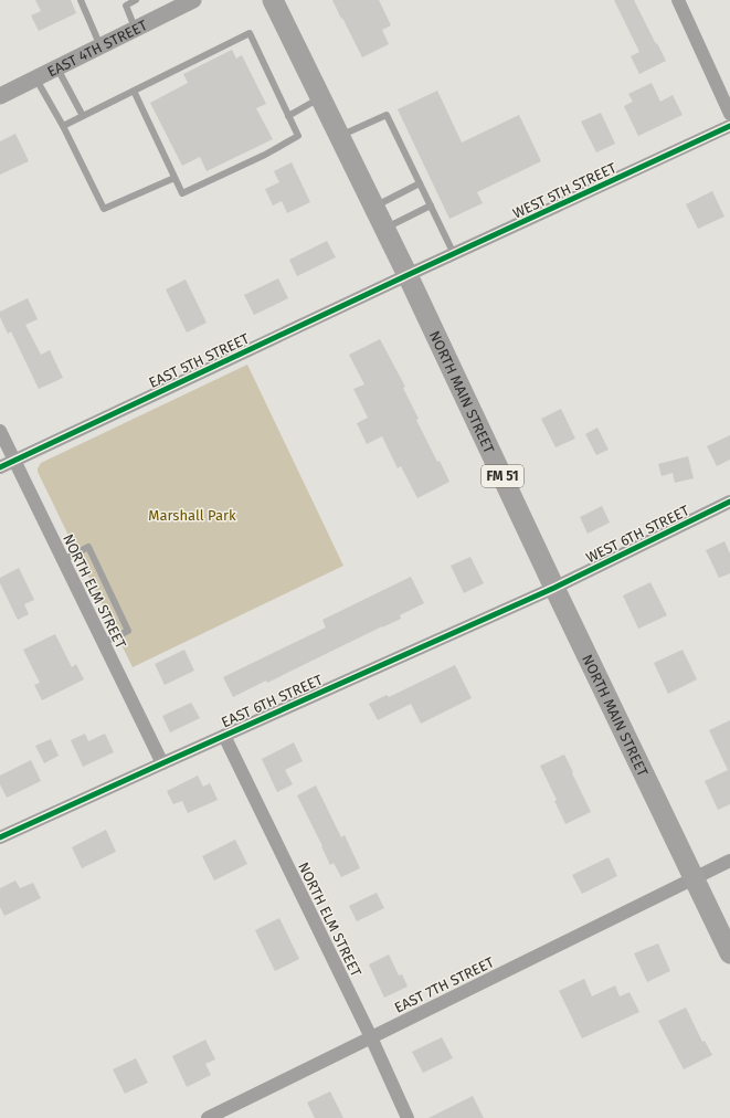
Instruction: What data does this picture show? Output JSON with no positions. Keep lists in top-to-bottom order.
{
  "streets": {
    "main road": ["NORTH MAIN STREET", "FM 51"],
    "street": [
      "EAST 4TH STREET",
      "WEST 5TH STREET",
      "EAST 5TH STREET",
      "WEST 6TH STREET",
      "NORTH ELM STREET",
      "EAST 6TH STREET",
      "EAST 7TH STREET"
    ]
  },
  "crossings": [
    ["WEST 5TH STREET", "EAST 5TH STREET"],
    ["WEST 5TH STREET", "NORTH MAIN STREET"],
    ["EAST 5TH STREET", "NORTH MAIN STREET"],
    ["EAST 5TH STREET", "NORTH ELM STREET"],
    ["NORTH MAIN STREET", "WEST 6TH STREET"],
    ["NORTH MAIN STREET", "EAST 6TH STREET"],
    ["NORTH MAIN STREET", "EAST 7TH STREET"],
    ["WEST 6TH STREET", "EAST 6TH STREET"],
    ["NORTH ELM STREET", "EAST 6TH STREET"],
    ["NORTH ELM STREET", "EAST 7TH STREET"]
  ],
  "parks": ["Marshall Park"]
}
